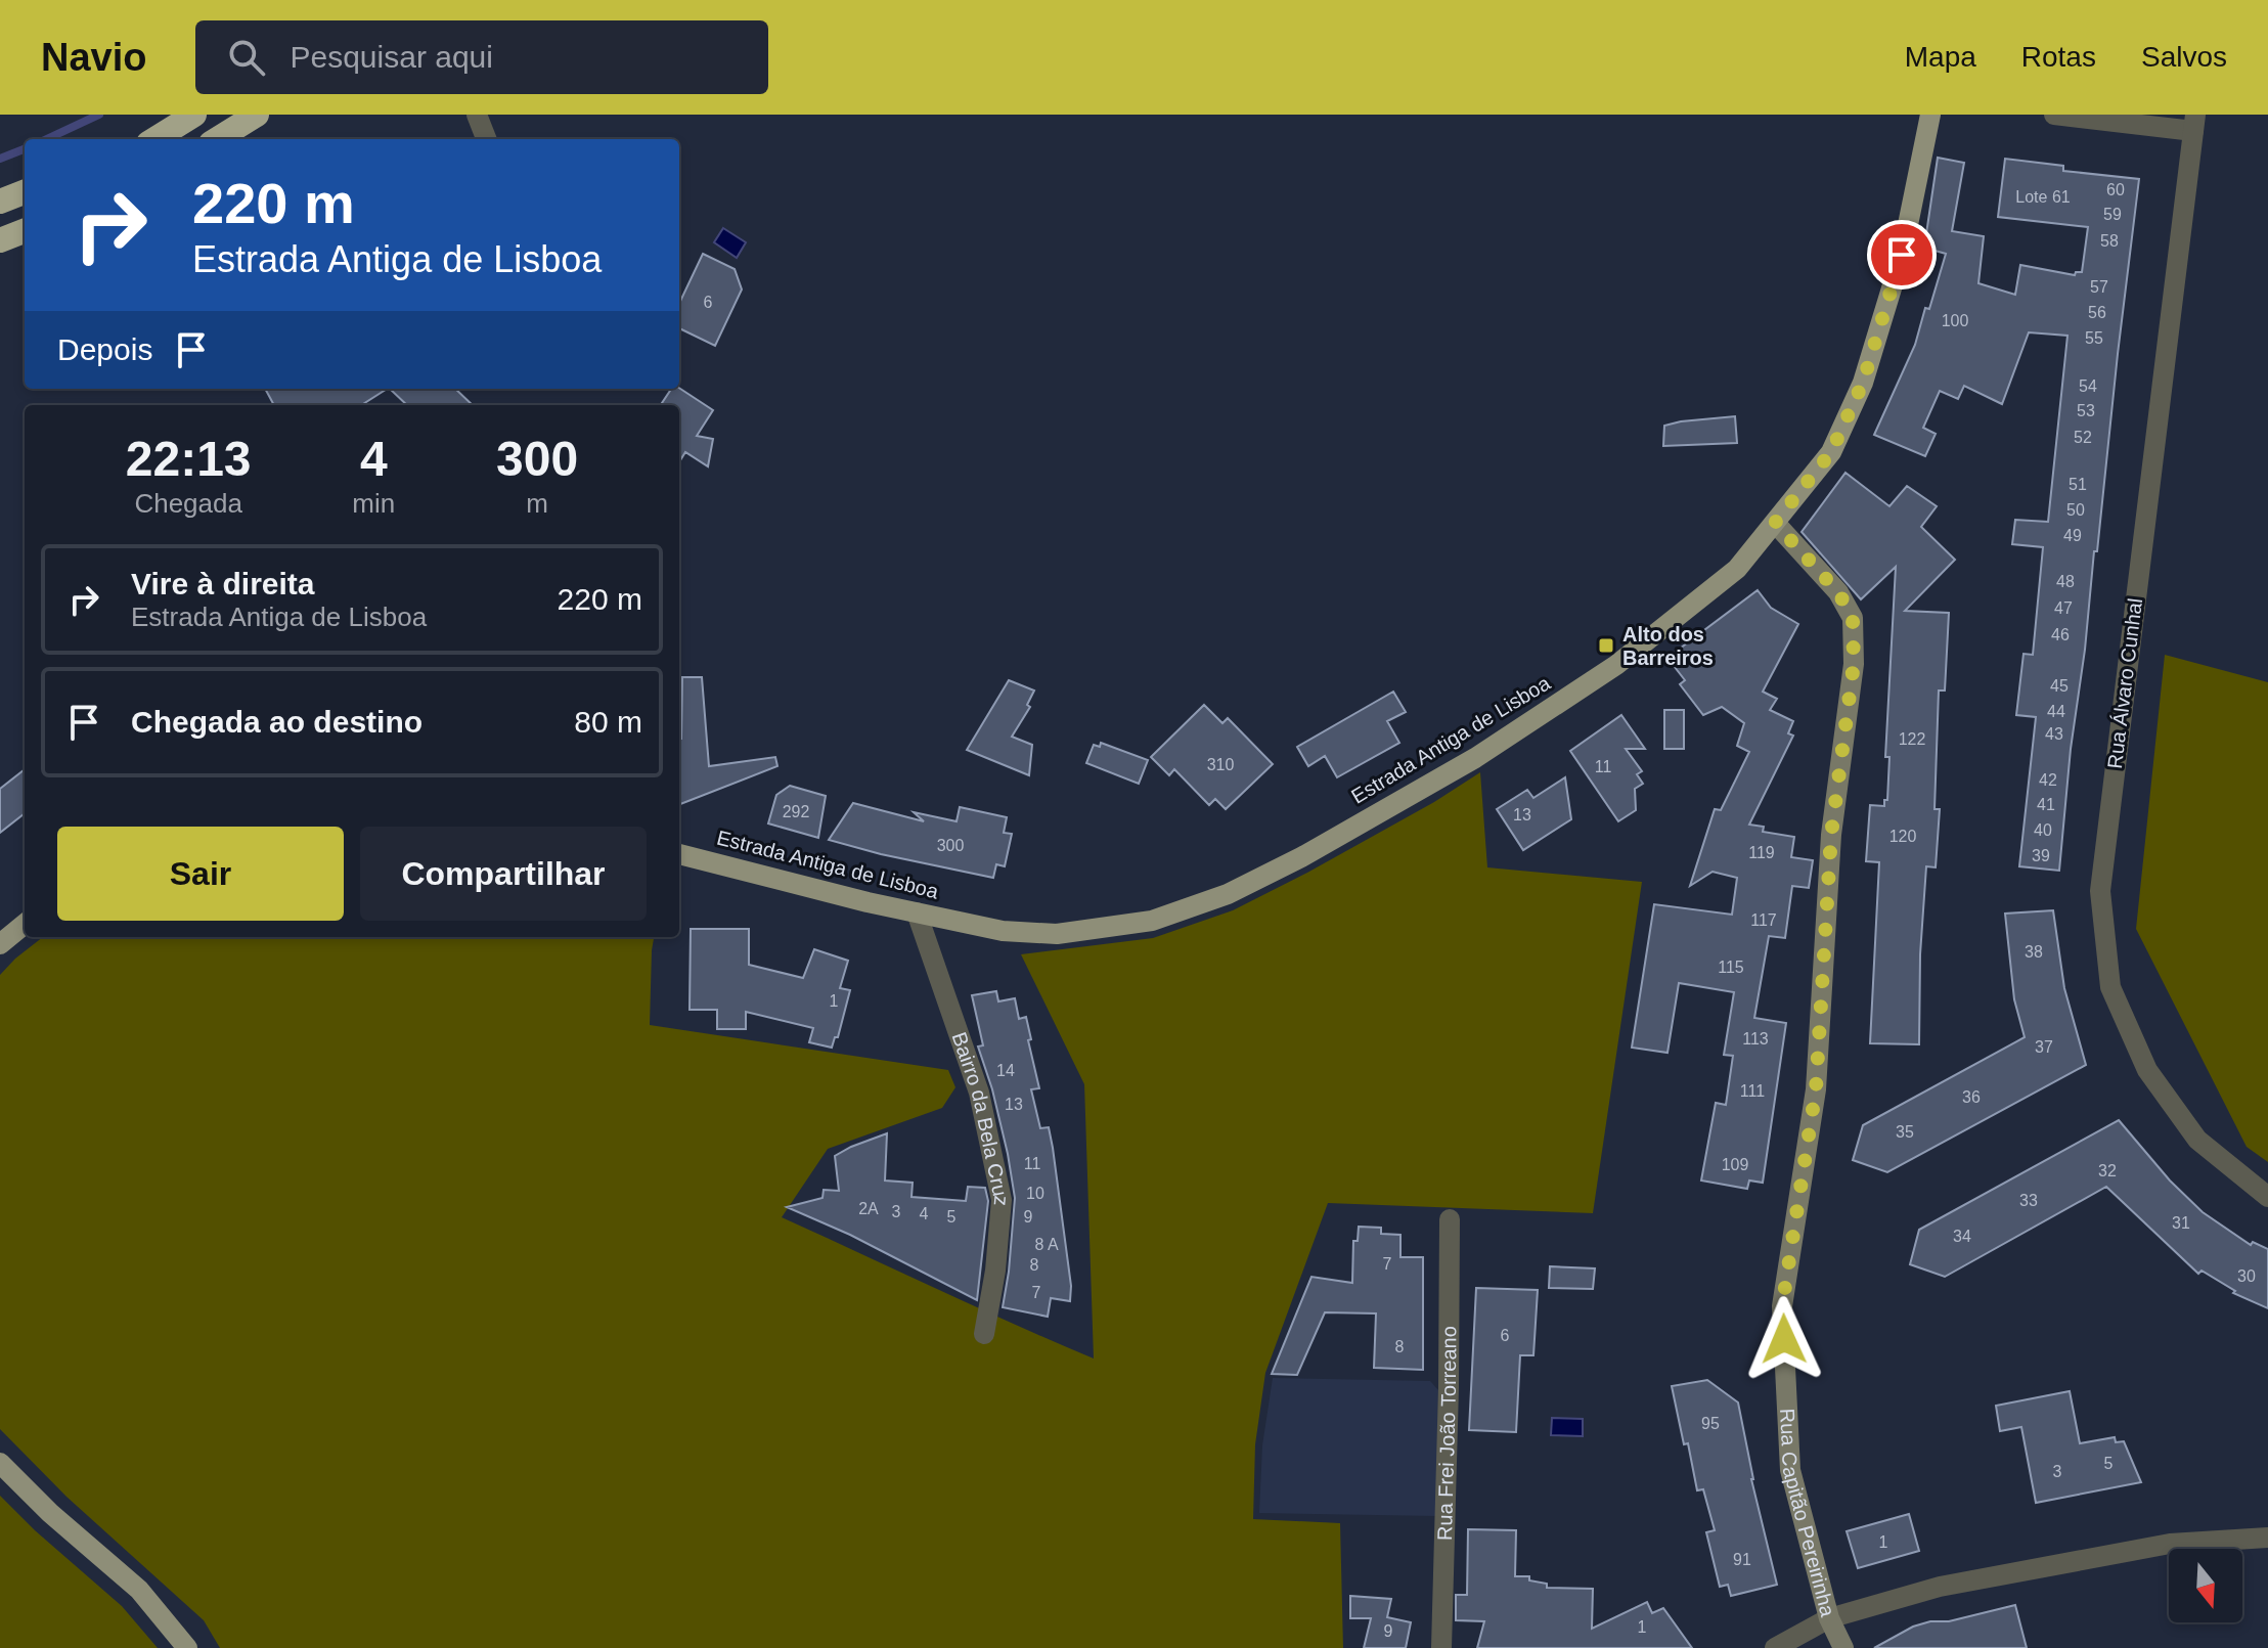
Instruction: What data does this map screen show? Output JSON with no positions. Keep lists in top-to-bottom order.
{
  "streets": {
    "main road": ["Estrada Antiga de Lisboa"],
    "street": [
      "Rua Álvaro Cunhal",
      "Bairro da Bela Cruz",
      "Rua Frei João Torreano",
      "Rua Capitão Pereirinha"
    ]
  },
  "crossings": [
    ["Estrada Antiga de Lisboa", "Bairro da Bela Cruz"],
    ["Estrada Antiga de Lisboa", "Rua Capitão Pereirinha"]
  ],
  "places": {
    "transit": ["Alto dos Barreiros"]
  },
  "house_numbers": [
    "60",
    "Lote 61",
    "59",
    "58",
    "57",
    "6",
    "56",
    "100",
    "55",
    "54",
    "53",
    "52",
    "51",
    "50",
    "49",
    "48",
    "47",
    "46",
    "45",
    "44",
    "43",
    "122",
    "310",
    "11",
    "42",
    "41",
    "292",
    "13",
    "40",
    "120",
    "300",
    "119",
    "39",
    "117",
    "38",
    "115",
    "1",
    "113",
    "37",
    "14",
    "111",
    "36",
    "13",
    "35",
    "11",
    "109",
    "32",
    "10",
    "33",
    "2A",
    "3",
    "4",
    "5",
    "9",
    "31",
    "34",
    "8 A",
    "7",
    "8",
    "30",
    "7",
    "6",
    "8",
    "95",
    "5",
    "3",
    "1",
    "91",
    "1",
    "9"
  ],
  "north": "bottom",
  "page": {
    "header": "Navio",
    "search": "Pesquisar aqui",
    "nav": ["Mapa", "Rotas", "Salvos"],
    "turn": ["220 m", "Estrada Antiga de Lisboa"],
    "then": "Depois",
    "eta": [
      "22:13",
      "Chegada",
      "4",
      "min",
      "300",
      "m"
    ],
    "list": [
      {
        "name": "Vire à direita",
        "note": "Estrada Antiga de Lisboa",
        "value": "220 m"
      },
      {
        "name": "Chegada ao destino",
        "value": "80 m"
      }
    ],
    "buttons": ["Sair", "Compartilhar"]
  }
}
